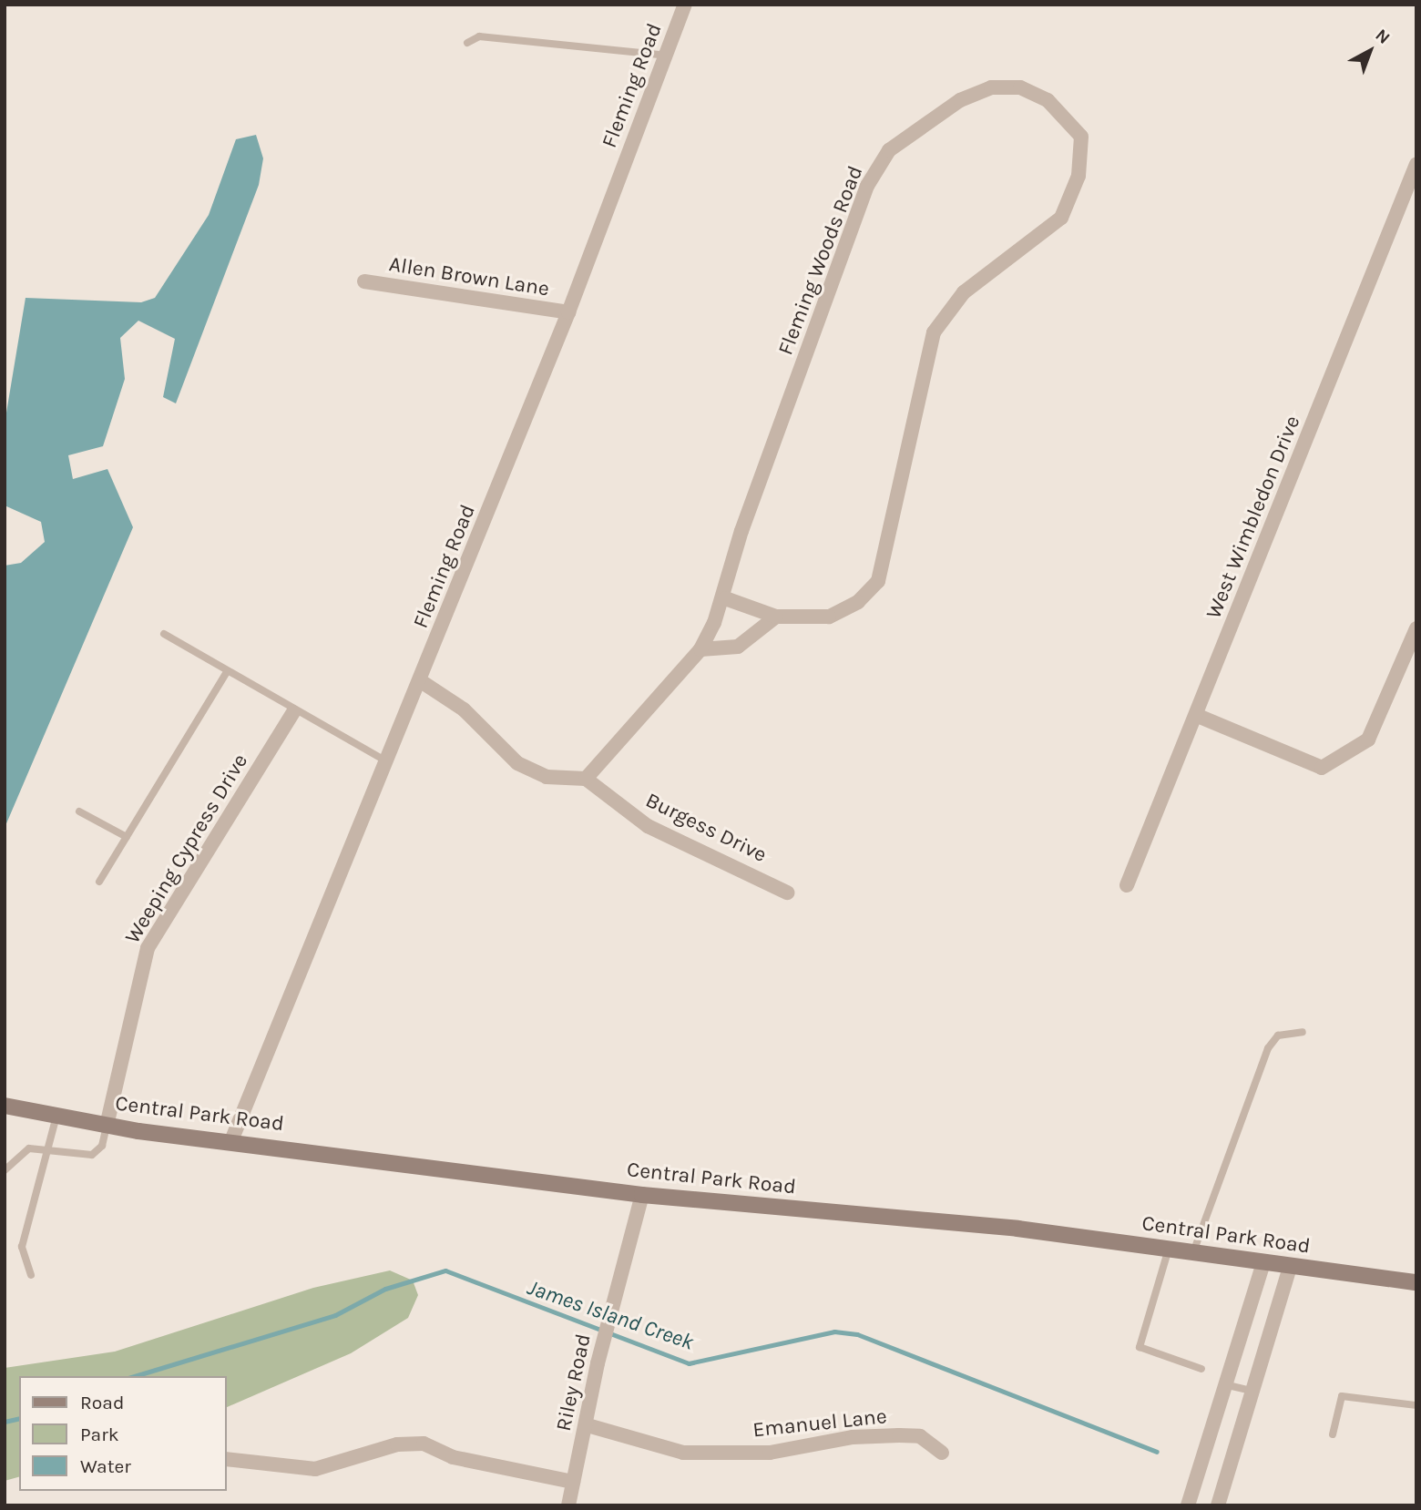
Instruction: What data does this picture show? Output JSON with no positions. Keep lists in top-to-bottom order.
{
  "streets": {
    "street": [
      "Fleming Road",
      "Fleming Woods Road",
      "Allen Brown Lane",
      "West Wimbledon Drive",
      "Burgess Drive",
      "Weeping Cypress Drive",
      "Central Park Road",
      "Riley Road",
      "Emanuel Lane"
    ]
  },
  "crossings": [
    ["Fleming Road", "Allen Brown Lane"],
    ["Fleming Road", "Central Park Road"],
    ["Fleming Woods Road", "Burgess Drive"],
    ["Weeping Cypress Drive", "Central Park Road"],
    ["Central Park Road", "Riley Road"],
    ["Riley Road", "Emanuel Lane"]
  ],
  "water": ["James Island Creek"],
  "legend": ["Road", "Park", "Water"],
  "north": "top right"
}
